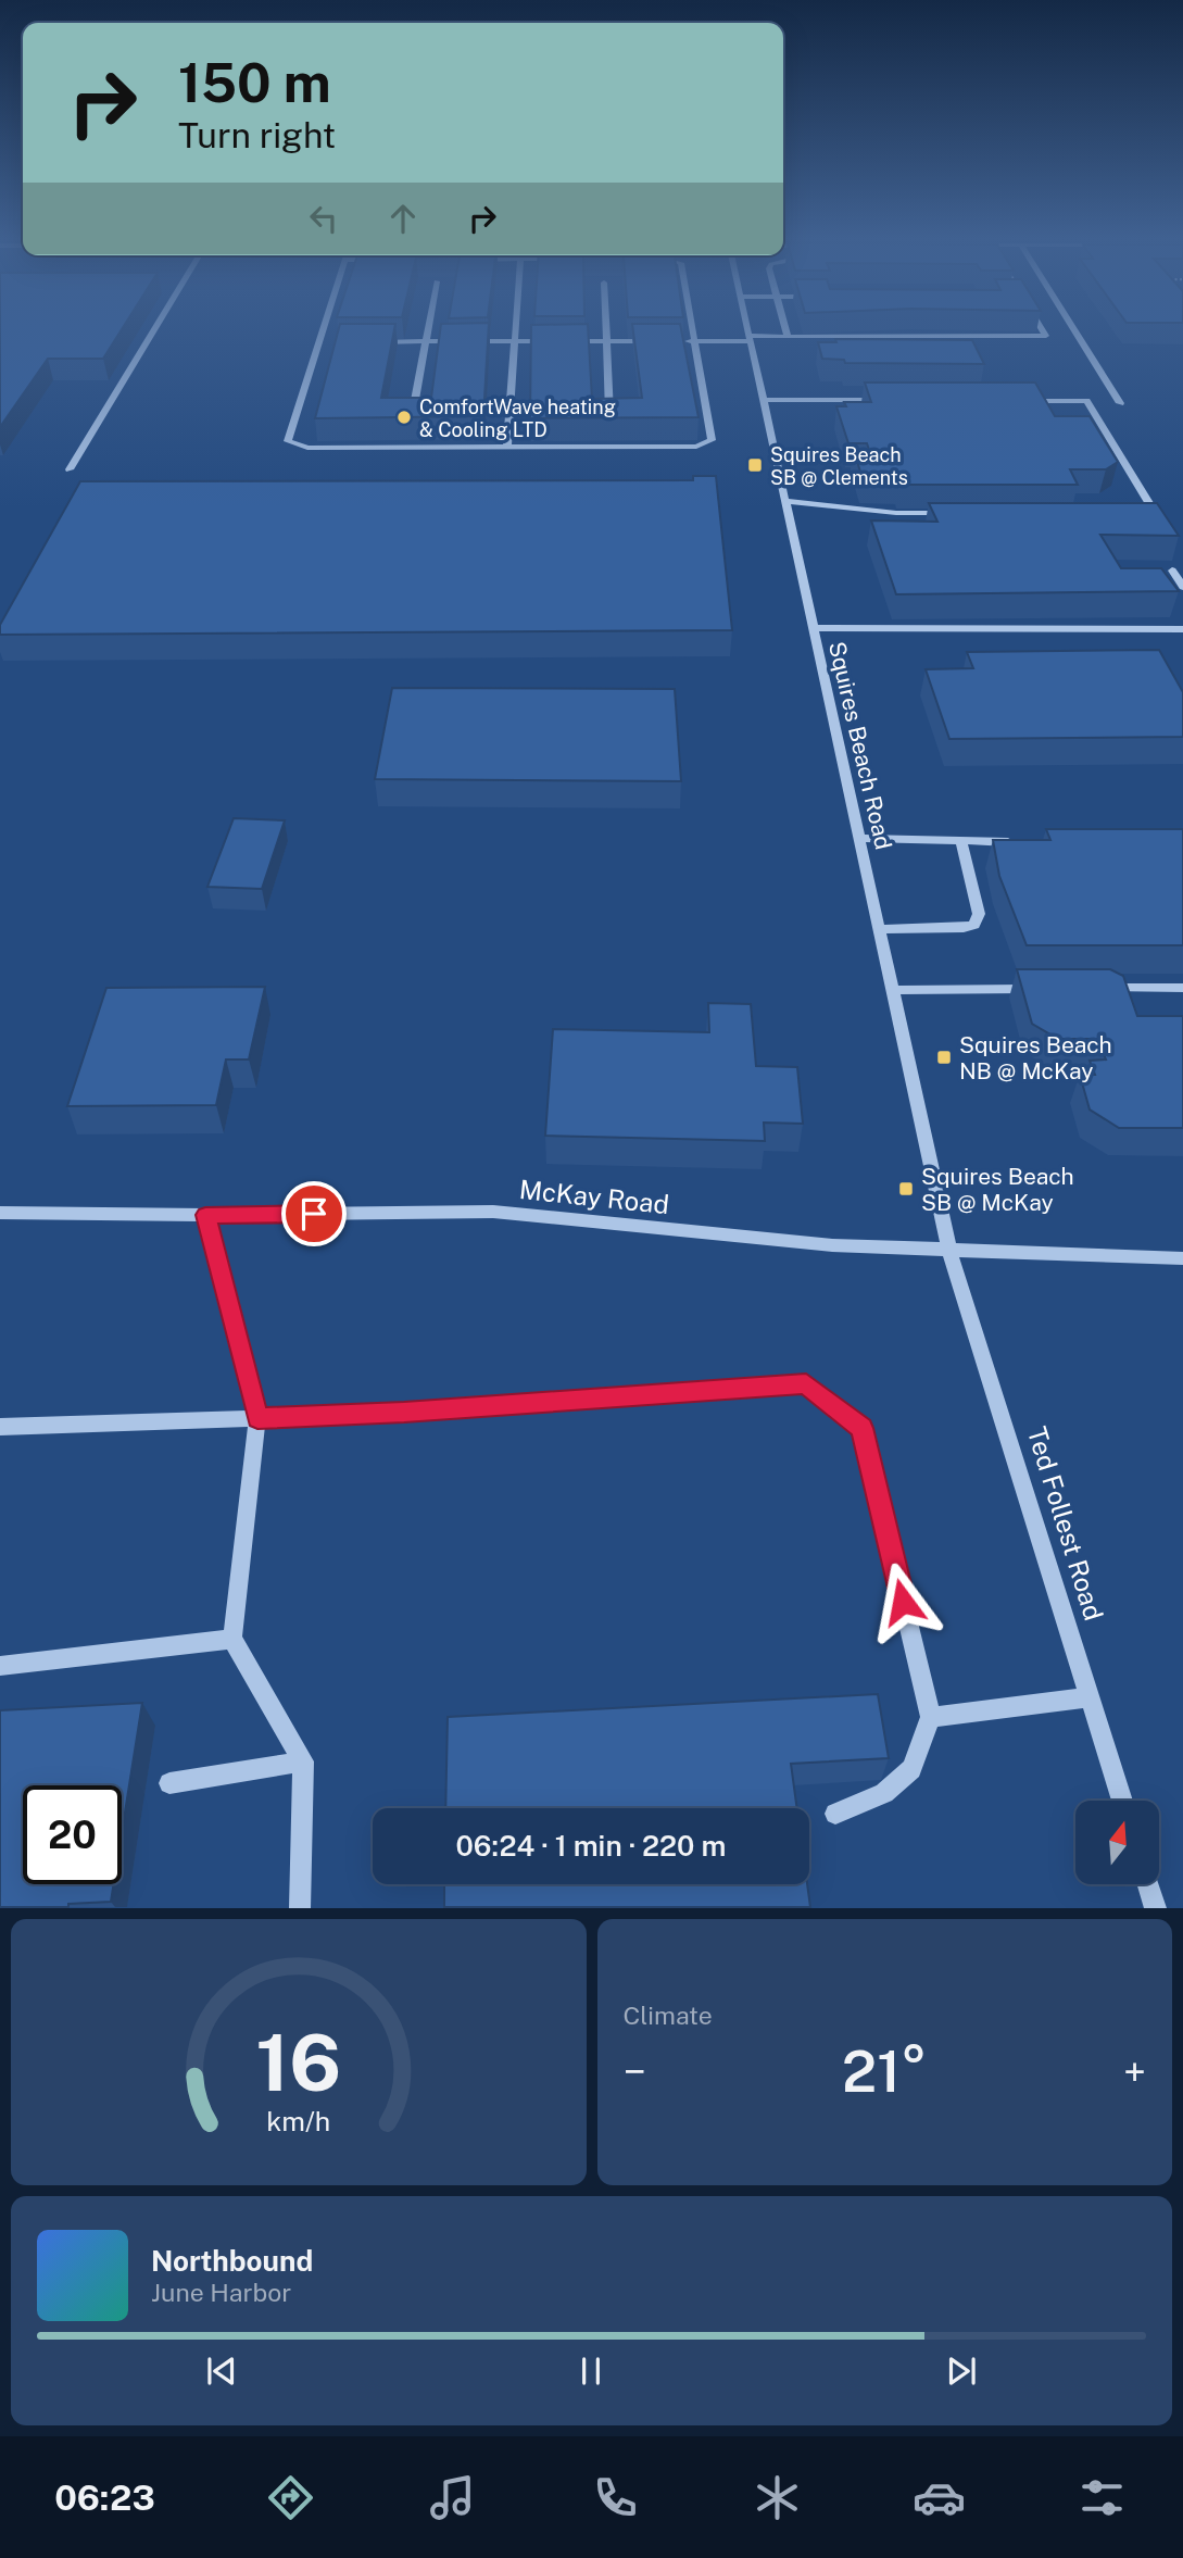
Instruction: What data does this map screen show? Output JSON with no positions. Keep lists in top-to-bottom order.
{
  "streets": {
    "street": ["Squires Beach Road", "McKay Road", "Ted Follest Road"]
  },
  "crossings": [
    ["Squires Beach Road", "McKay Road"],
    ["Squires Beach Road", "Ted Follest Road"],
    ["McKay Road", "Ted Follest Road"]
  ],
  "places": {
    "other": ["ComfortWave heating & Cooling LTD"],
    "transit": ["Squires Beach SB @ Clements", "Squires Beach NB @ McKay", "Squires Beach SB @ McKay"]
  },
  "north": "top",
  "page": {
    "turn": ["150 m", "Turn right"],
    "limit": "20",
    "trip": "06:24 · 1 min · 220 m",
    "tile": "Climate",
    "heat": ["−", "21°", "+"],
    "song": ["Northbound", "June Harbor"],
    "tabs": "06:23",
    "gauge": ["16", "km/h"]
  }
}
